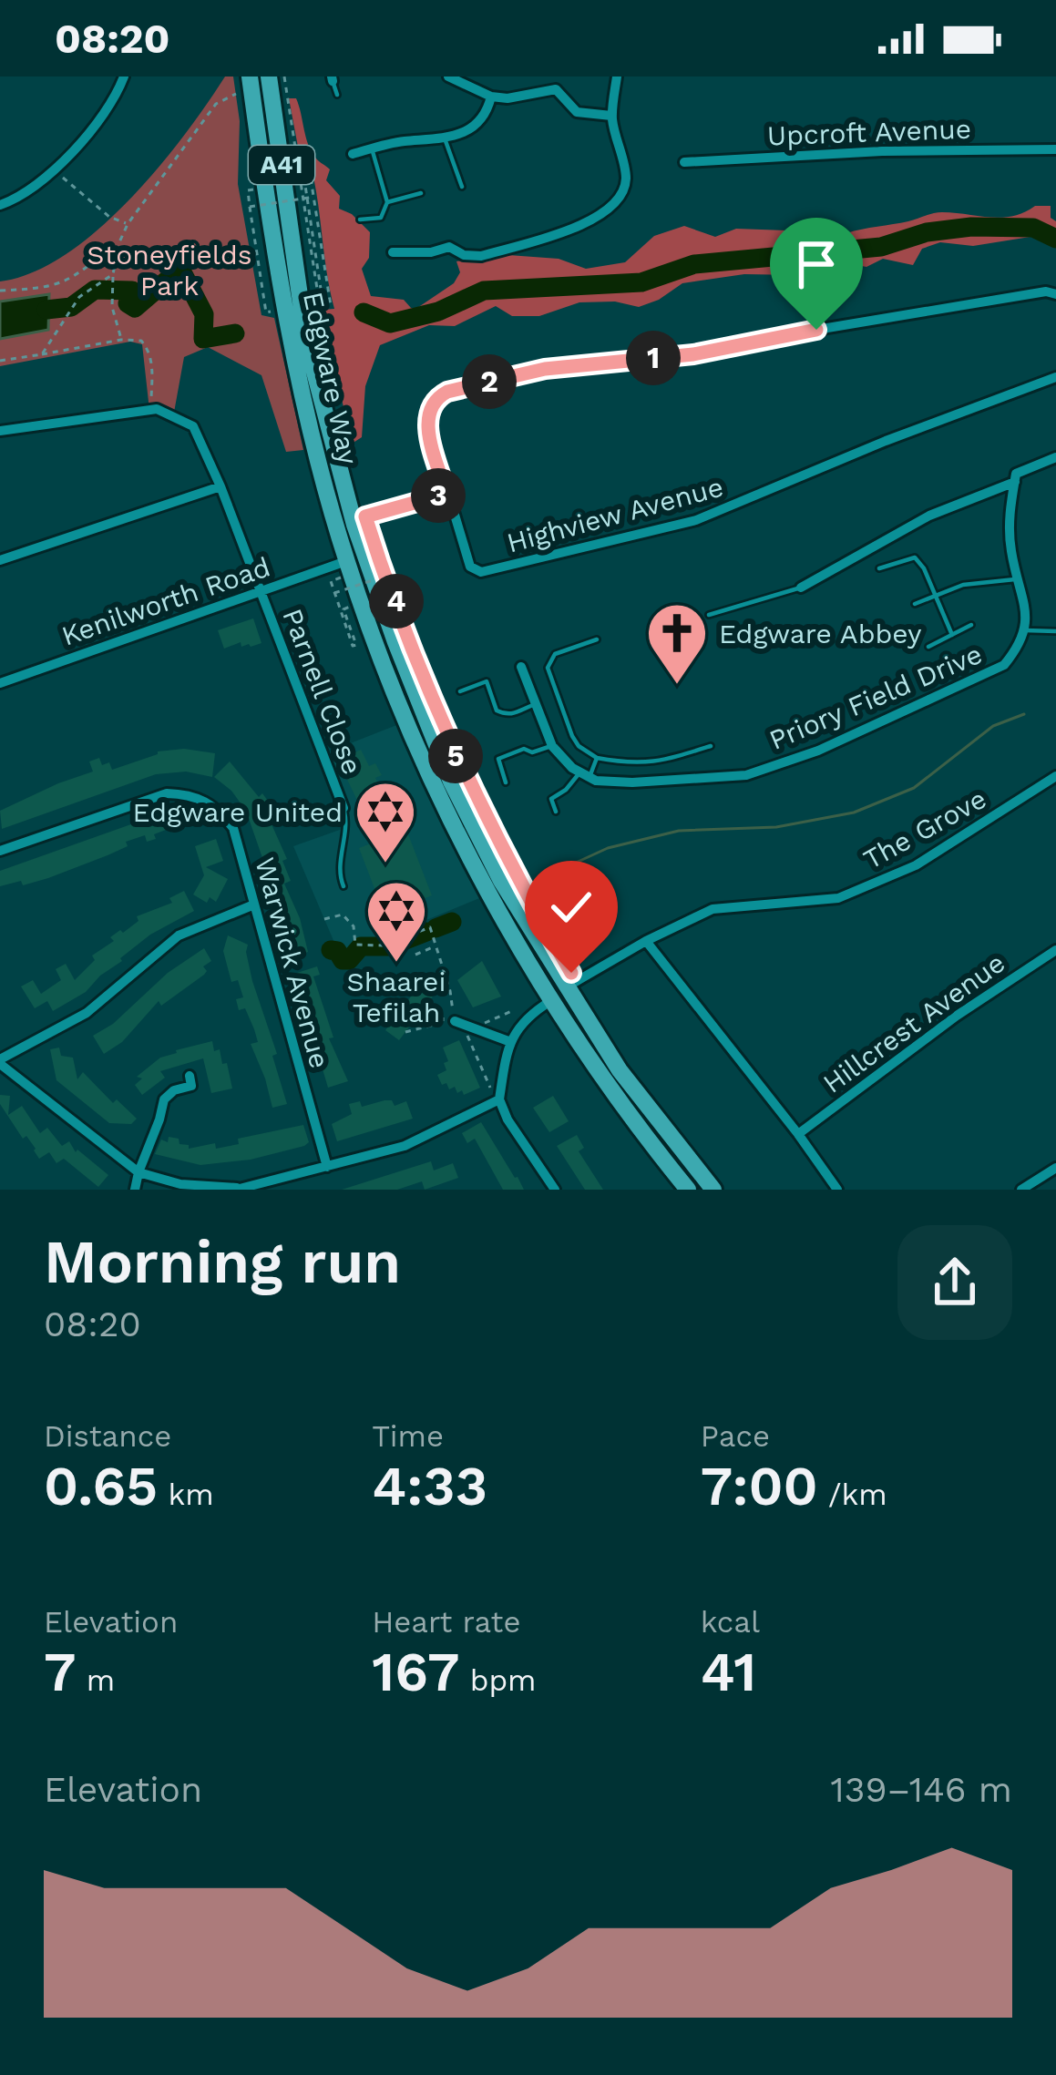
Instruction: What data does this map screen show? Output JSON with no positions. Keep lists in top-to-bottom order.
{
  "streets": {
    "highway": ["A41", "Edgware Way"],
    "street": [
      "Upcroft Avenue",
      "Highview Avenue",
      "Kenilworth Road",
      "Parnell Close",
      "Priory Field Drive",
      "The Grove",
      "Warwick Avenue",
      "Hillcrest Avenue"
    ]
  },
  "crossings": [
    ["Edgware Way", "Kenilworth Road"],
    ["Edgware Way", "The Grove"],
    ["Kenilworth Road", "Parnell Close"]
  ],
  "parks": ["Stoneyfields Park"],
  "places": {
    "church": ["Edgware Abbey"],
    "synagogue": ["Edgware United", "Shaarei Tefilah"]
  },
  "page": {
    "status": "08:20",
    "pins": [
      "1",
      "2",
      "3",
      "4",
      "5"
    ],
    "heading": ["Morning run", "08:20"],
    "stats": [
      ["Distance", "0.65 km"],
      ["Time", "4:33"],
      ["Pace", "7:00 /km"],
      ["Elevation", "7 m"],
      ["Heart rate", "167 bpm"],
      ["kcal", "41"]
    ],
    "chart": ["Elevation", "139–146 m"]
  }
}
